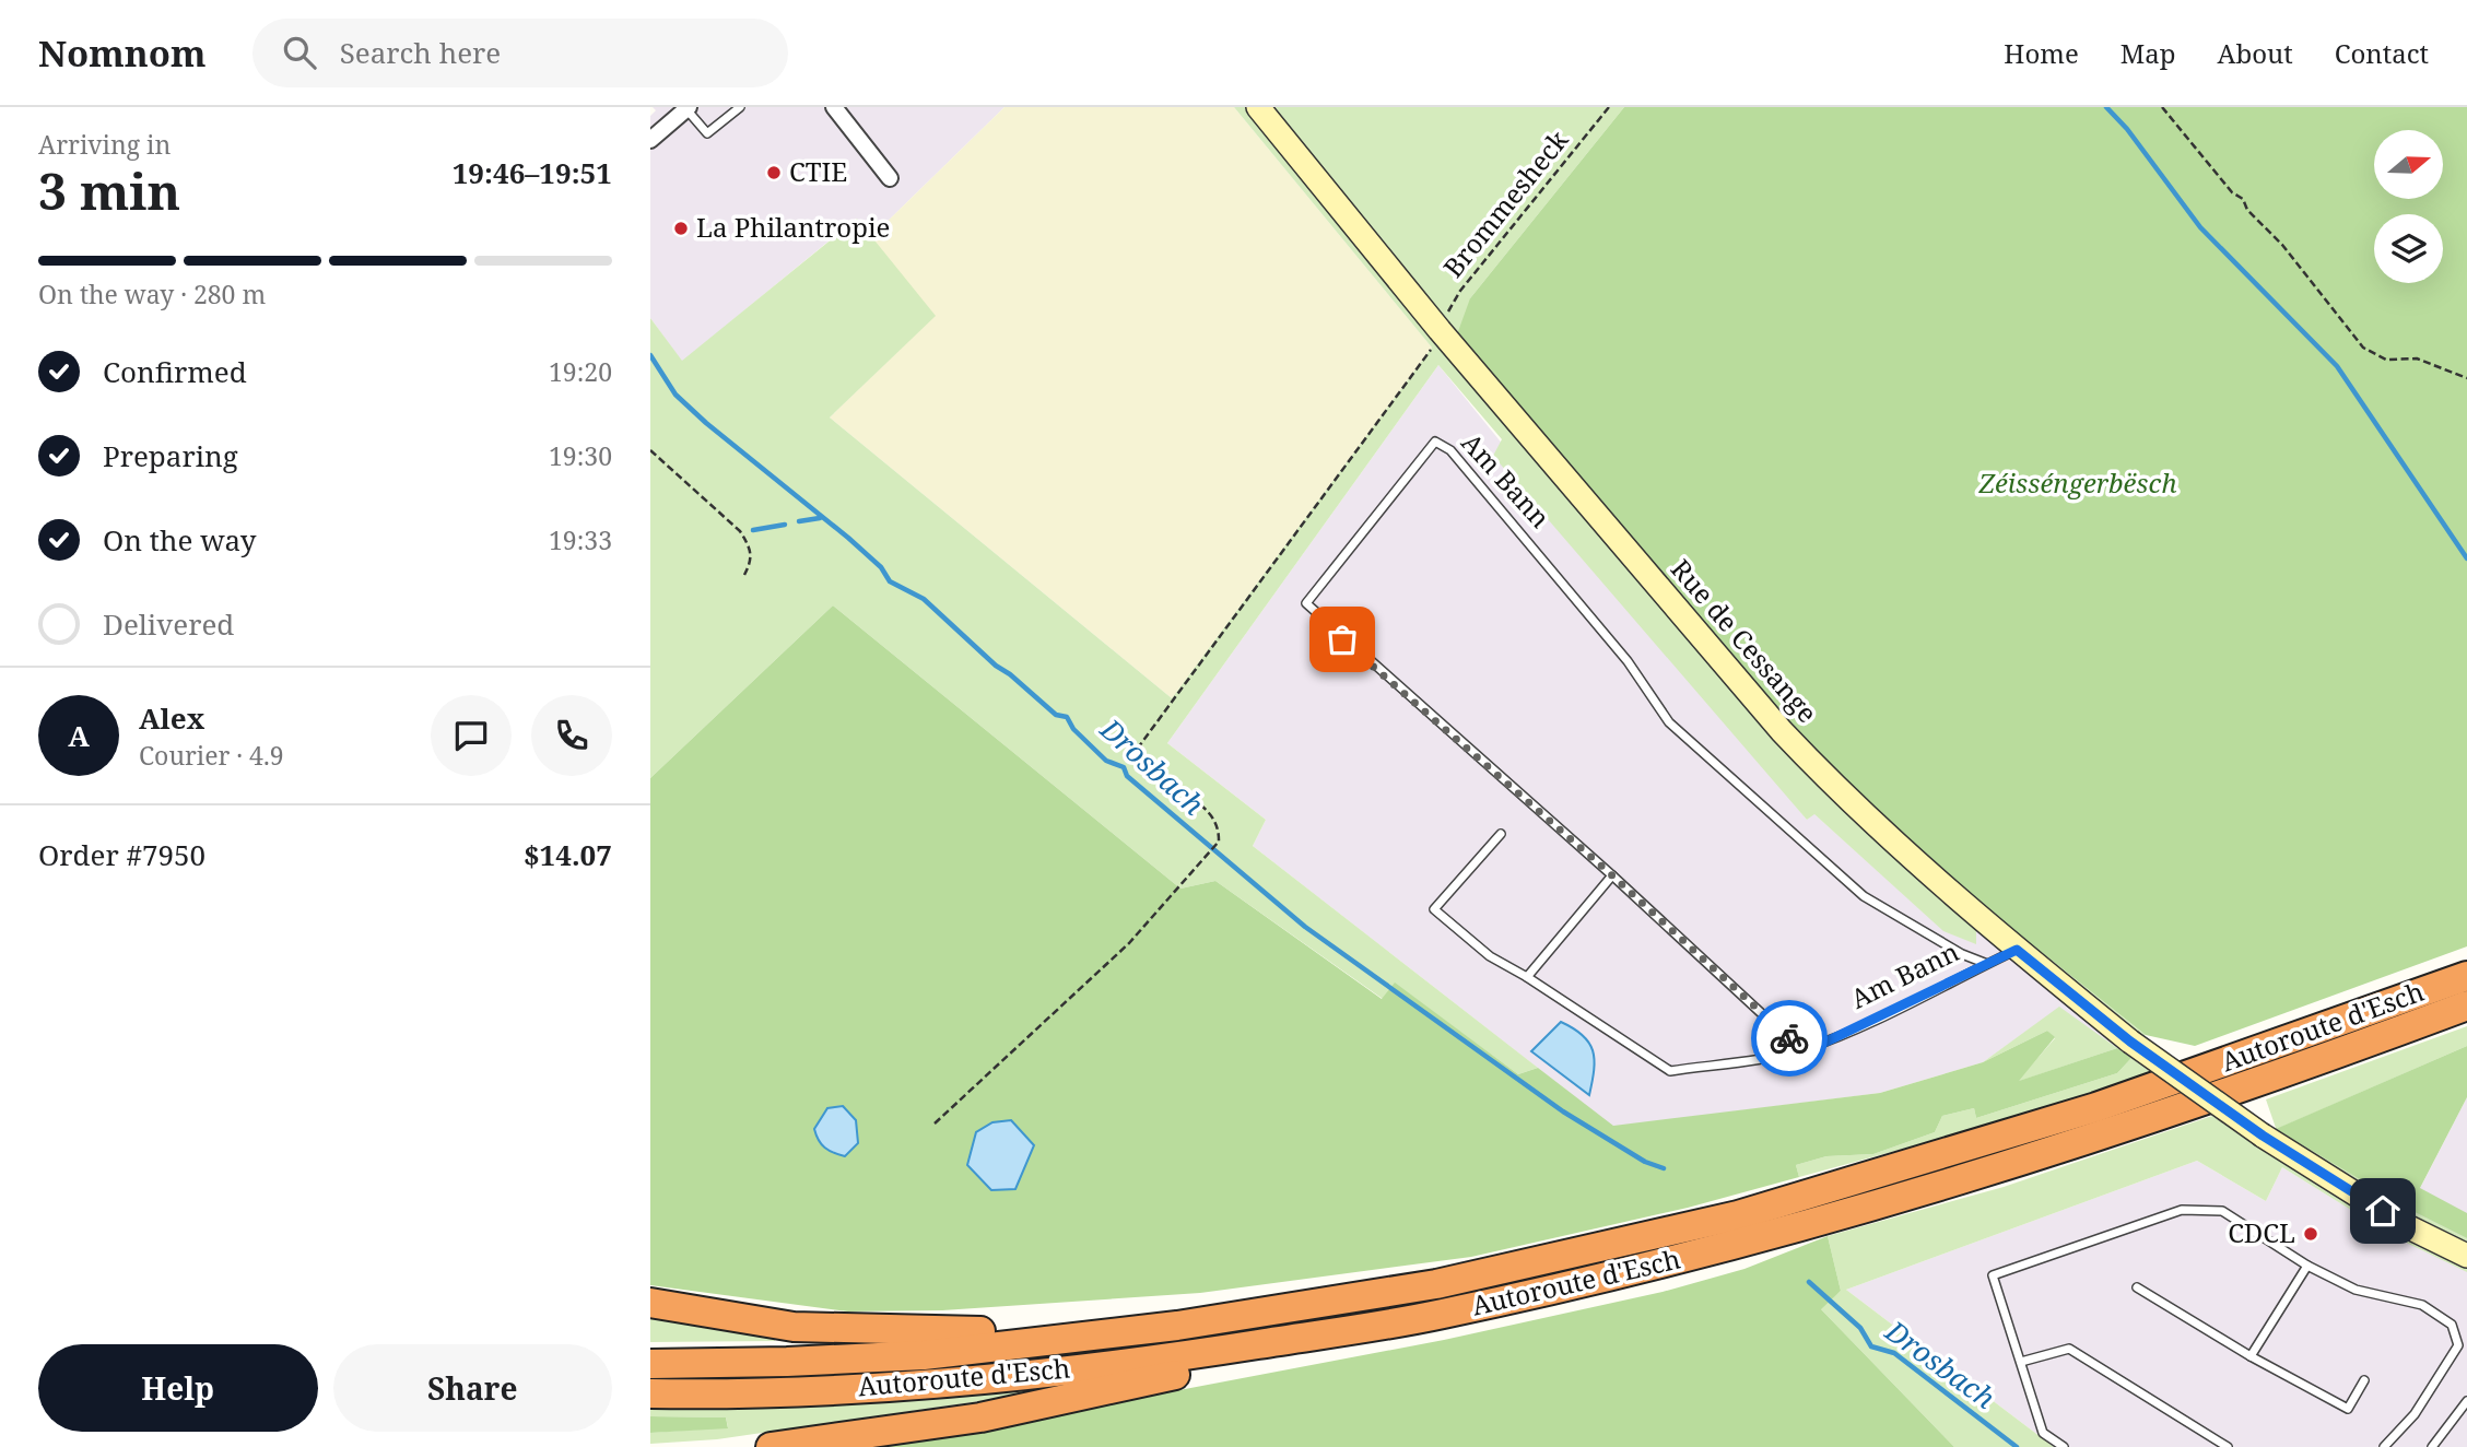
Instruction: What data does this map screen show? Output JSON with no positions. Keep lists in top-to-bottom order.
{
  "streets": {
    "highway": ["Autoroute d'Esch"],
    "main road": ["Rue de Cessange"],
    "lane": ["Am Bann"],
    "path": ["Brommesheck"]
  },
  "crossings": [
    ["Brommesheck", "Rue de Cessange"],
    ["Am Bann", "Rue de Cessange"]
  ],
  "water": ["Drosbach"],
  "parks": ["Zéisséngerbësch"],
  "places": ["CTIE", "La Philantropie", "CDCL"],
  "north": "right",
  "page": {
    "header": "Nomnom",
    "search": "Search here",
    "nav": [
      "Home",
      "Map",
      "About",
      "Contact"
    ],
    "heading": ["3 min", "Arriving in", "19:46–19:51"],
    "panel": [
      "Alex",
      "Courier · 4.9",
      "Order #7950",
      "$14.07"
    ],
    "bar": "On the way · 280 m",
    "list": [
      ["Confirmed", "19:20"],
      ["Preparing", "19:30"],
      ["On the way", "19:33"],
      "Delivered"
    ],
    "round": "A",
    "buttons": ["Help", "Share"]
  }
}
